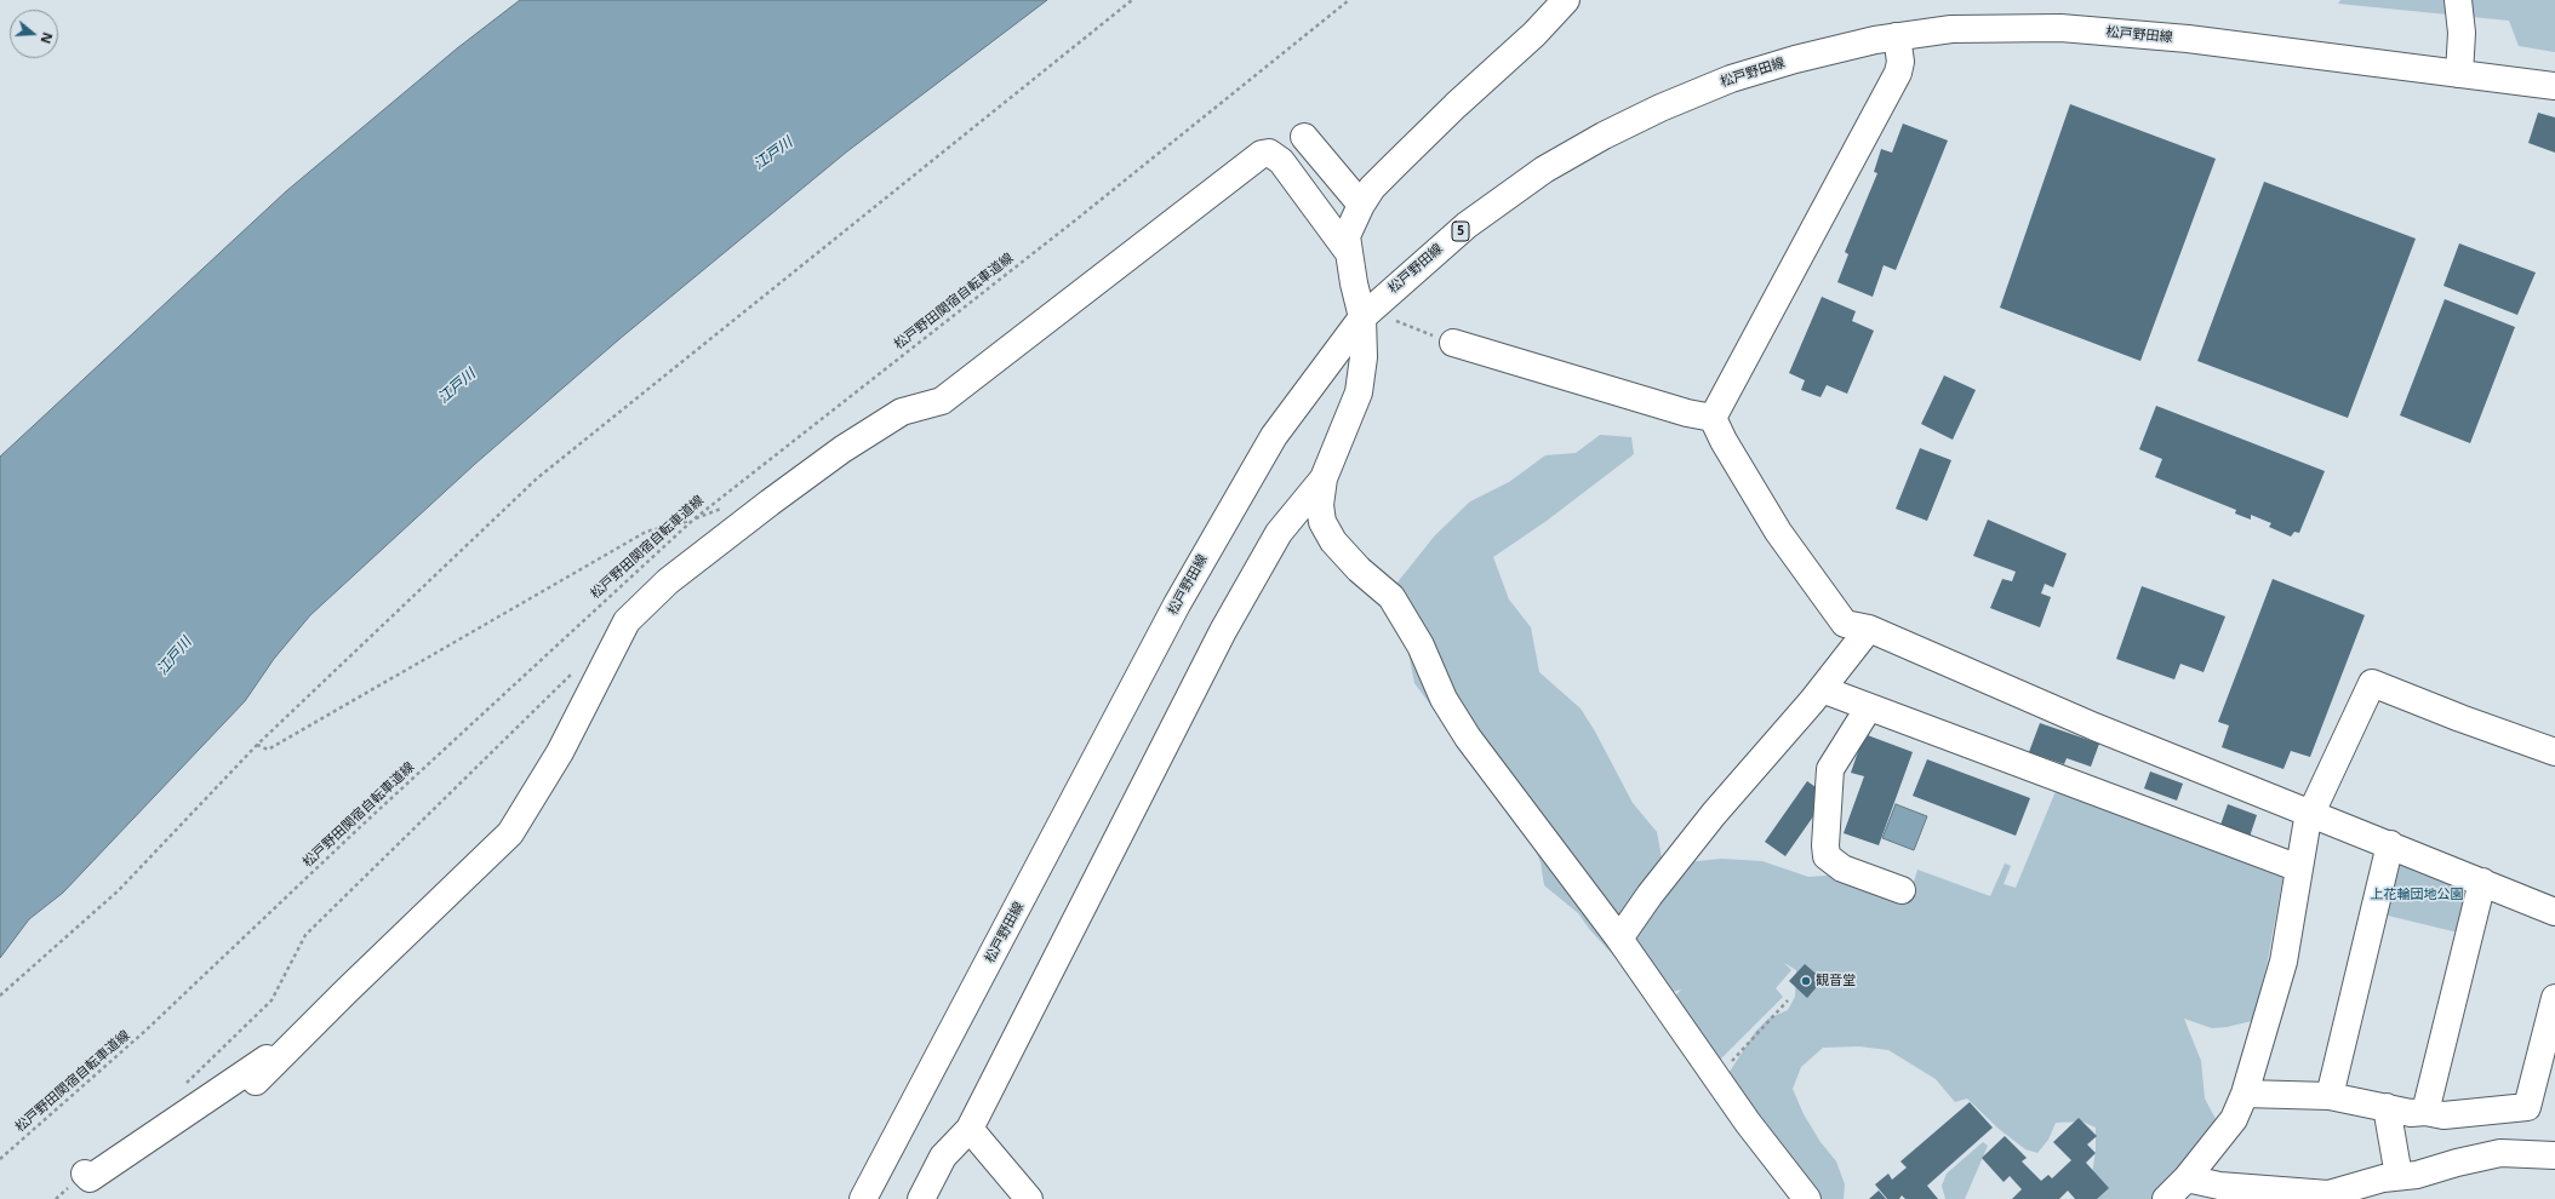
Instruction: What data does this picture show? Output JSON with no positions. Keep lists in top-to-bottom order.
{
  "streets": {
    "street": ["松戸野田線", "5"],
    "path": ["松戸野田関宿自転車道線"]
  },
  "water": ["江戸川"],
  "parks": ["上花輪団地公園"],
  "places": ["観音堂"],
  "north": "right"
}
